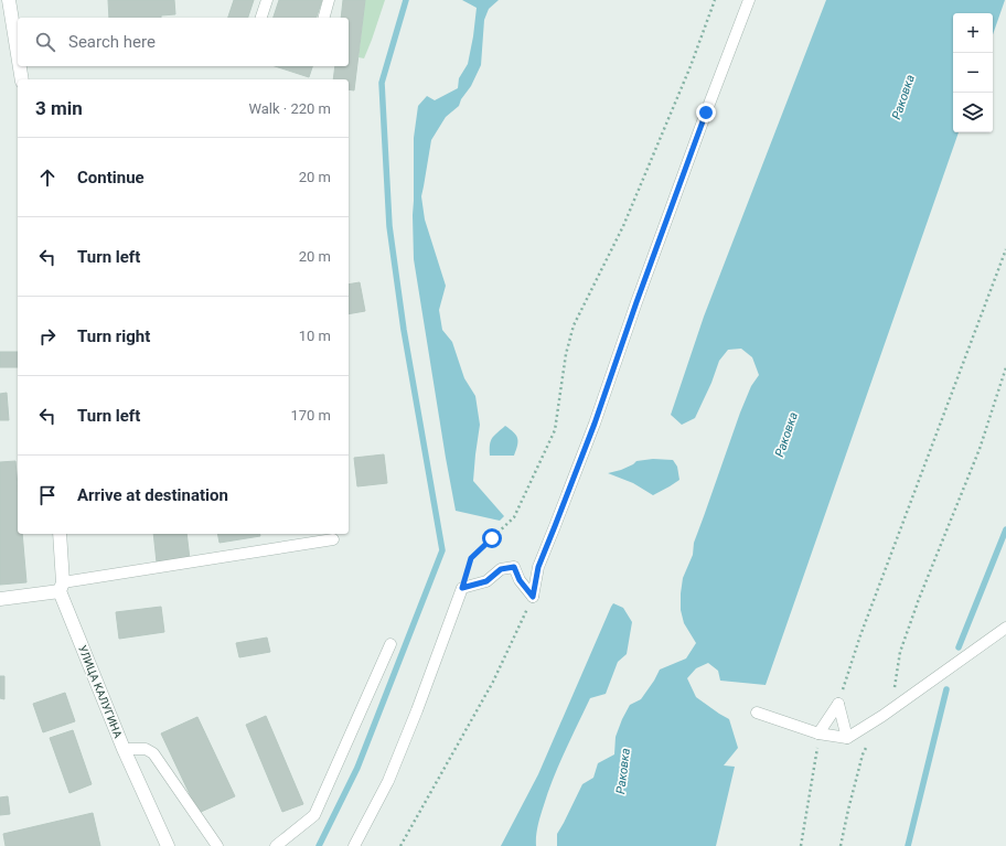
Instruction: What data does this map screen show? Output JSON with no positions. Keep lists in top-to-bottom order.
{
  "streets": {
    "street": ["УЛИЦА КАЛУГИНА"]
  },
  "water": ["Раковка"],
  "page": {
    "map_buttons": ["+", "−"],
    "search": "Search here",
    "heading": ["3 min", "Walk · 220 m"],
    "list": [
      ["Continue", "20 m"],
      ["Turn left", "20 m"],
      ["Turn right", "10 m"],
      ["Turn left", "170 m"],
      "Arrive at destination"
    ]
  }
}
